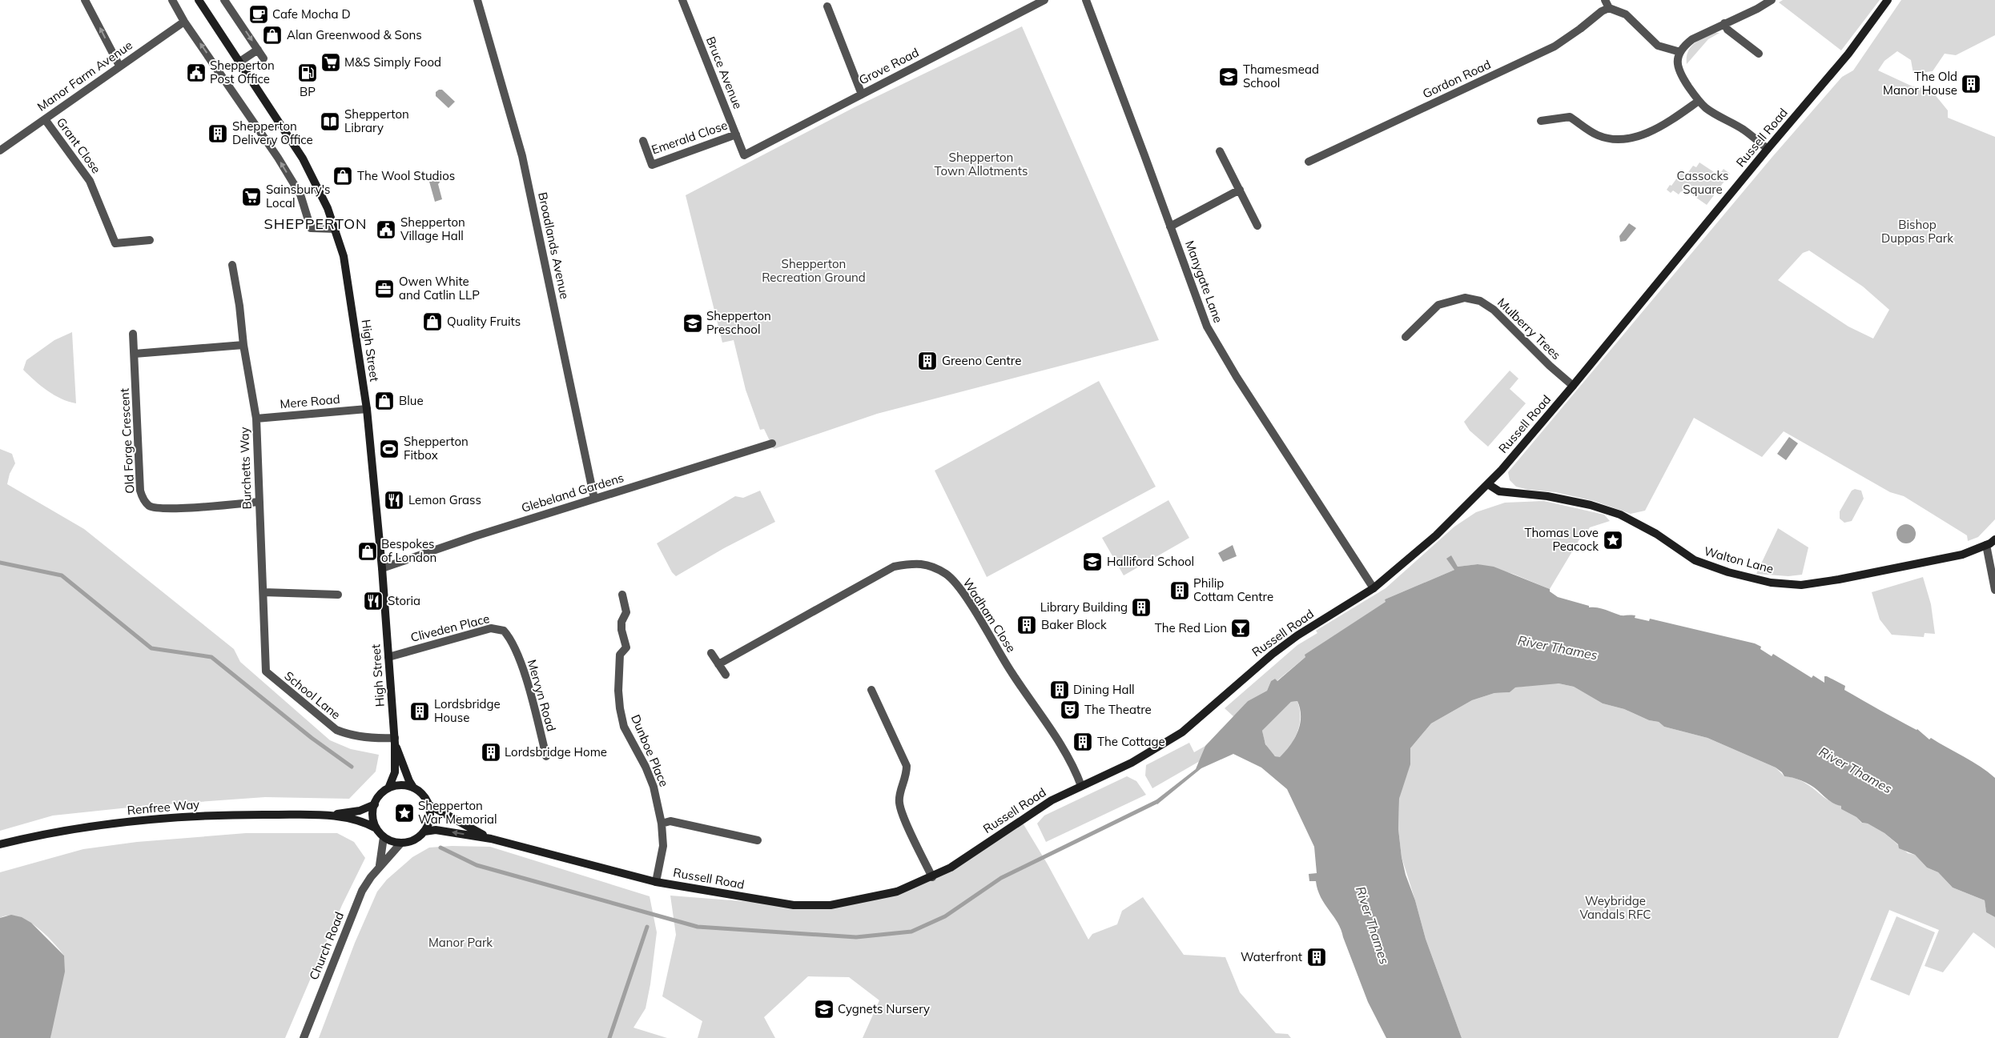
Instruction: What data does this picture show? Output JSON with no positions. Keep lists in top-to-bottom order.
{
  "streets": {
    "main road": [
      "Russell Road",
      "High Street",
      "Walton Lane",
      "Renfree Way"
    ],
    "street": [
      "Grove Road",
      "Bruce Avenue",
      "Manor Farm Avenue",
      "Gordon Road",
      "Emerald Close",
      "Grant Close",
      "Broadlands Avenue",
      "Manygate Lane",
      "Mulberry Trees",
      "Mere Road",
      "Old Forge Crescent",
      "Burchetts Way",
      "Glebeland Gardens",
      "Wadham Close",
      "Cliveden Place",
      "School Lane",
      "Mervyn Road",
      "Dunboe Place",
      "Church Road"
    ]
  },
  "crossings": [
    ["Grove Road", "Bruce Avenue"],
    ["Bruce Avenue", "Emerald Close"],
    ["Manor Farm Avenue", "Grant Close"],
    ["Russell Road", "Manygate Lane"],
    ["Russell Road", "Mulberry Trees"],
    ["Russell Road", "High Street"],
    ["Russell Road", "Walton Lane"],
    ["Russell Road", "Wadham Close"],
    ["Russell Road", "Dunboe Place"],
    ["Russell Road", "Renfree Way"],
    ["Russell Road", "Church Road"],
    ["Broadlands Avenue", "Glebeland Gardens"],
    ["High Street", "Mere Road"],
    ["High Street", "Glebeland Gardens"],
    ["High Street", "Cliveden Place"],
    ["High Street", "School Lane"],
    ["High Street", "Renfree Way"],
    ["High Street", "Church Road"],
    ["Mere Road", "Burchetts Way"],
    ["Old Forge Crescent", "Burchetts Way"],
    ["Burchetts Way", "School Lane"],
    ["Cliveden Place", "Mervyn Road"],
    ["Renfree Way", "Church Road"]
  ],
  "districts": ["SHEPPERTON"],
  "water": ["River Thames"],
  "parks": [
    "Shepperton Town Allotments",
    "Cassocks Square",
    "Bishop Duppas Park",
    "Shepperton Recreation Ground",
    "Weybridge Vandals RFC",
    "Manor Park"
  ],
  "places": {
    "cafe": ["Cafe Mocha D"],
    "shop": [
      "Alan Greenwood & Sons",
      "The Wool Studios",
      "Quality Fruits",
      "Blue",
      "Bespokes of London"
    ],
    "supermarket": ["M&S Simply Food", "Sainsbury's Local"],
    "public building": ["Shepperton Post Office", "Shepperton Village Hall"],
    "fuel station": ["BP"],
    "school or university": [
      "Thamesmead School",
      "Shepperton Preschool",
      "Halliford School",
      "Cygnets Nursery"
    ],
    "building": [
      "The Old Manor House",
      "Shepperton Delivery Office",
      "Greeno Centre",
      "Philip Cottam Centre",
      "Library Building",
      "Baker Block",
      "Dining Hall",
      "Lordsbridge House",
      "The Cottage",
      "Lordsbridge Home",
      "Waterfront"
    ],
    "library": ["Shepperton Library"],
    "office": ["Owen White and Catlin LLP"],
    "sports": ["Shepperton Fitbox"],
    "restaurant": ["Lemon Grass", "Storia"],
    "place": ["Thomas Love Peacock", "Shepperton War Memorial"],
    "bar": ["The Red Lion"],
    "theatre": ["The Theatre"]
  }
}
